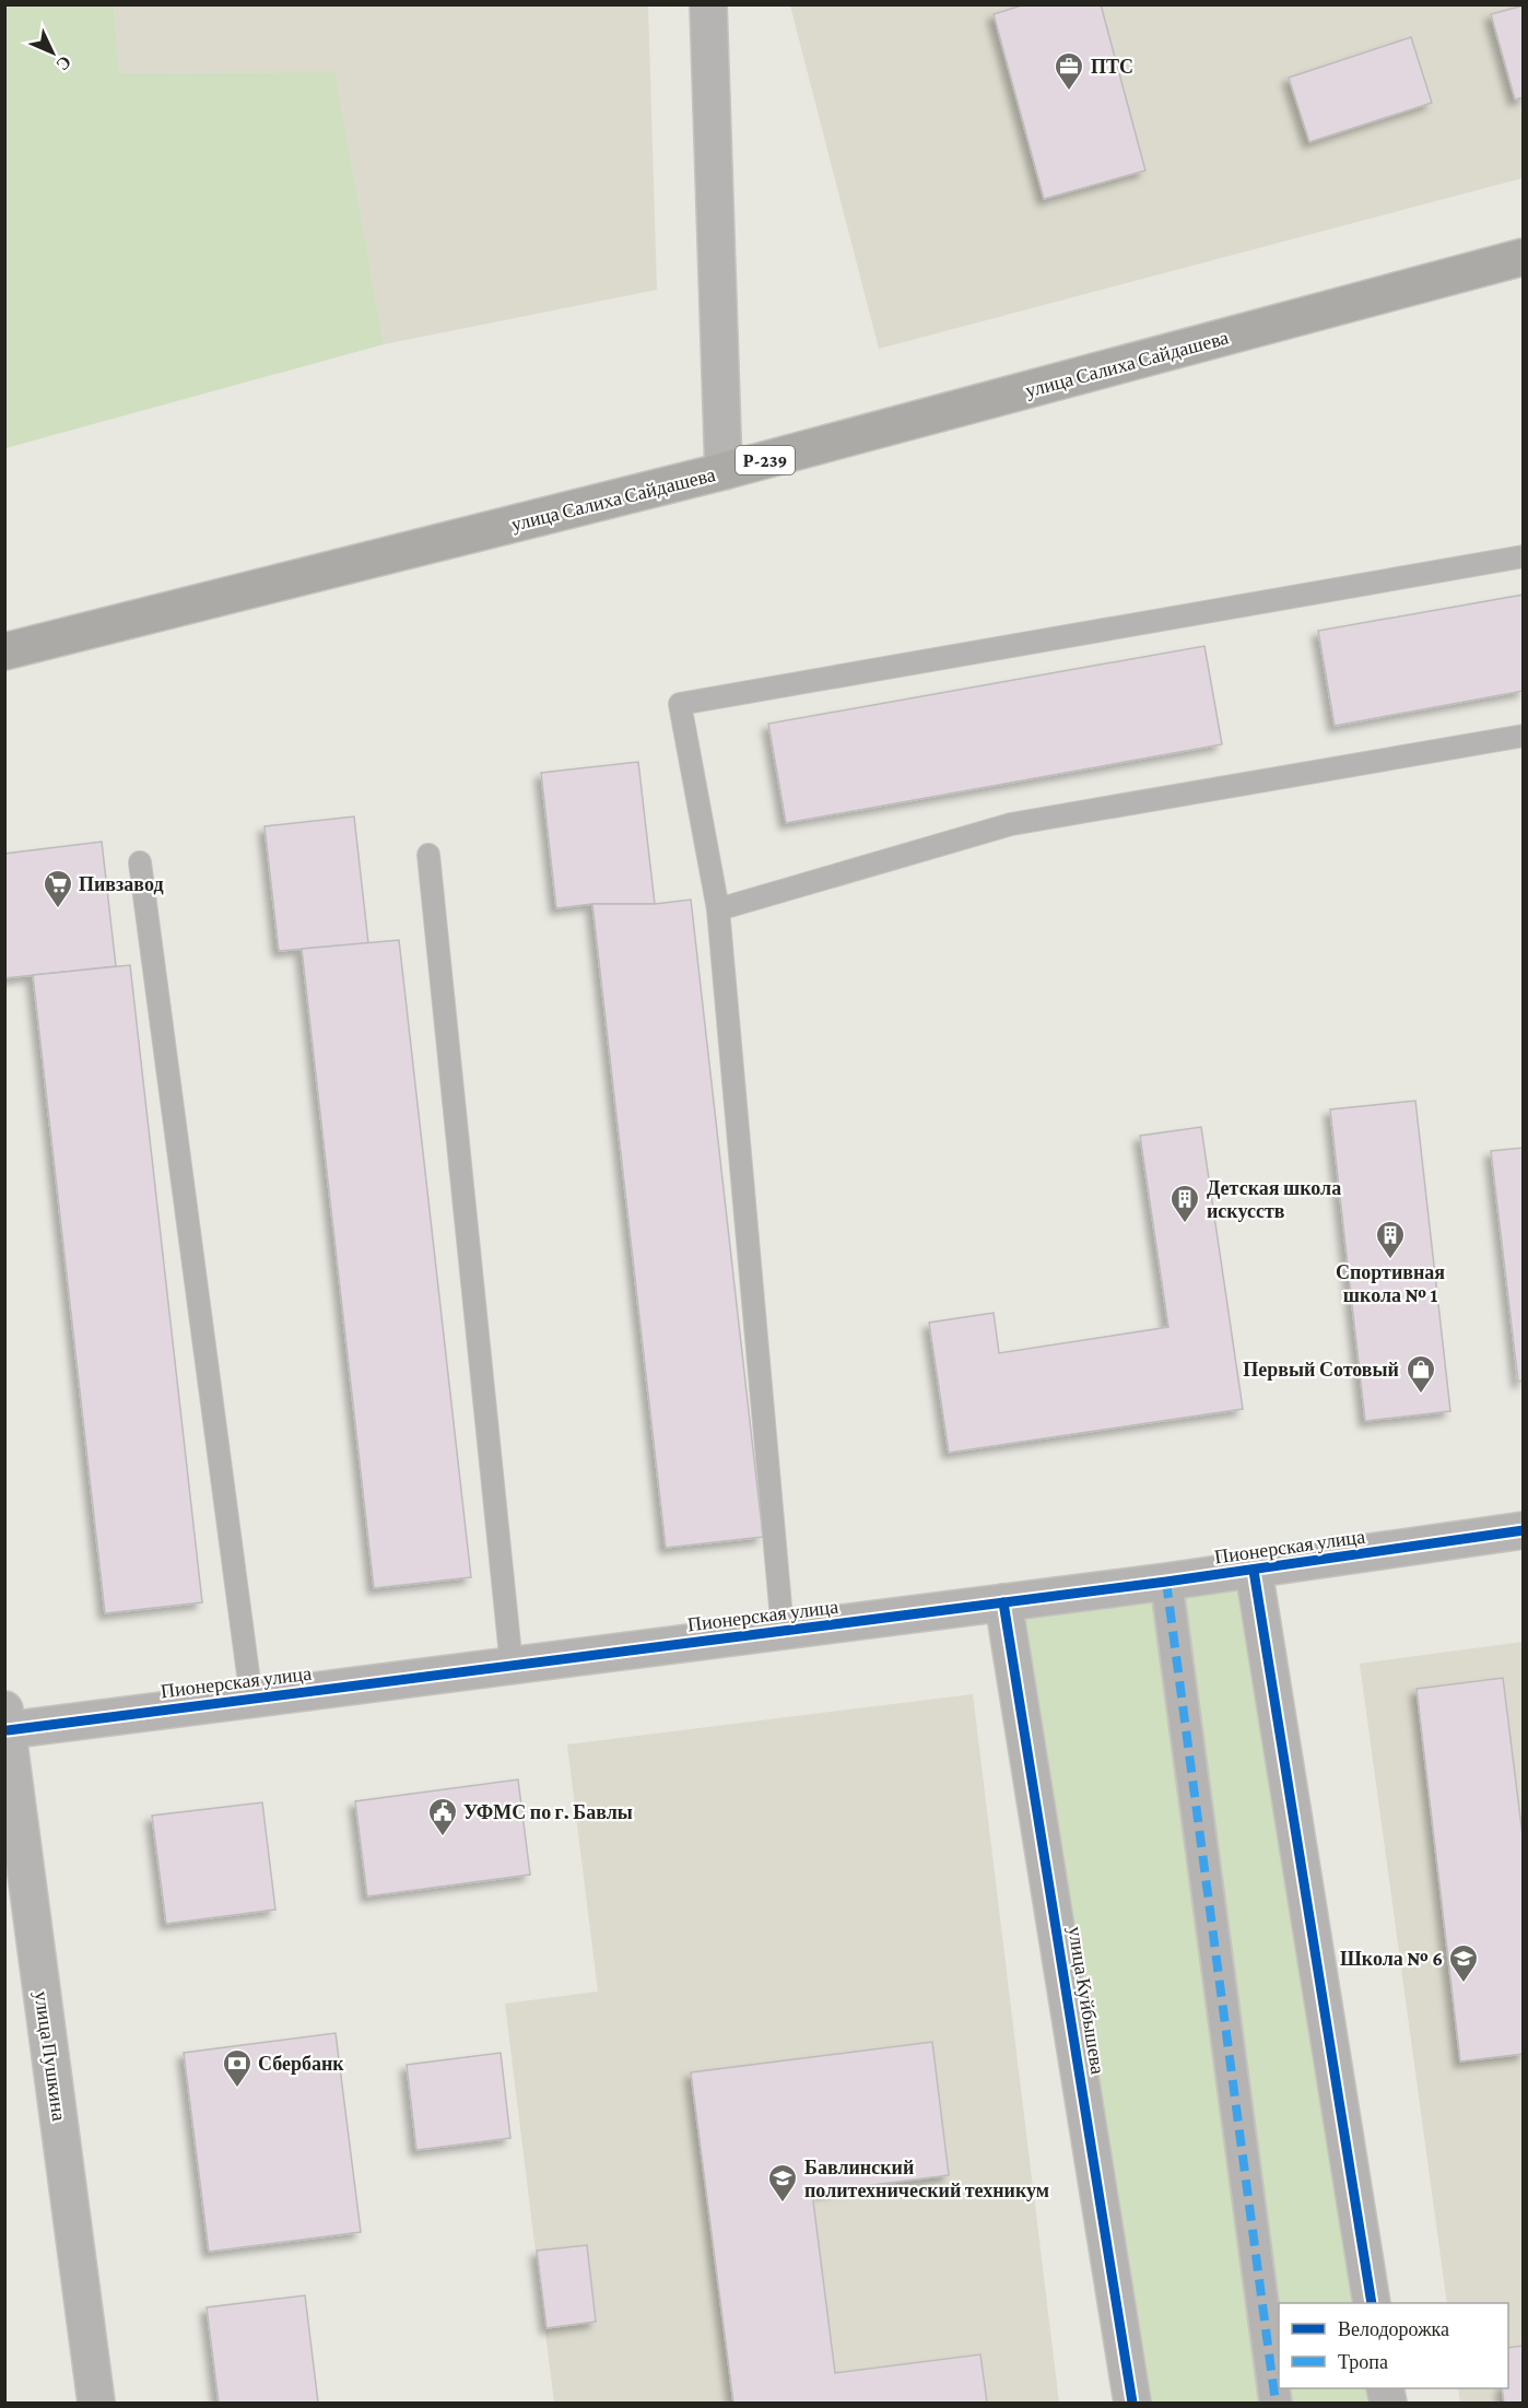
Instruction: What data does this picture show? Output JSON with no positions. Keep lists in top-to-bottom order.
{
  "streets": {
    "highway": ["улица Салиха Сайдашева", "Р-239"],
    "street": ["Пионерская улица", "улица Куйбышева", "улица Пушкина"]
  },
  "crossings": [
    ["Пионерская улица", "улица Куйбышева"],
    ["Пионерская улица", "улица Пушкина"]
  ],
  "places": {
    "office": ["ПТС"],
    "supermarket": ["Пивзавод"],
    "building": ["Детская школа искусств", "Спортивная школа № 1"],
    "shop": ["Первый Сотовый"],
    "public building": ["УФМС по г. Бавлы"],
    "school or university": ["Школа № 6", "Бавлинский политехнический техникум"],
    "bank": ["Сбербанк"]
  },
  "legend": ["Велодорожка", "Тропа"],
  "north": "bottom right"
}
